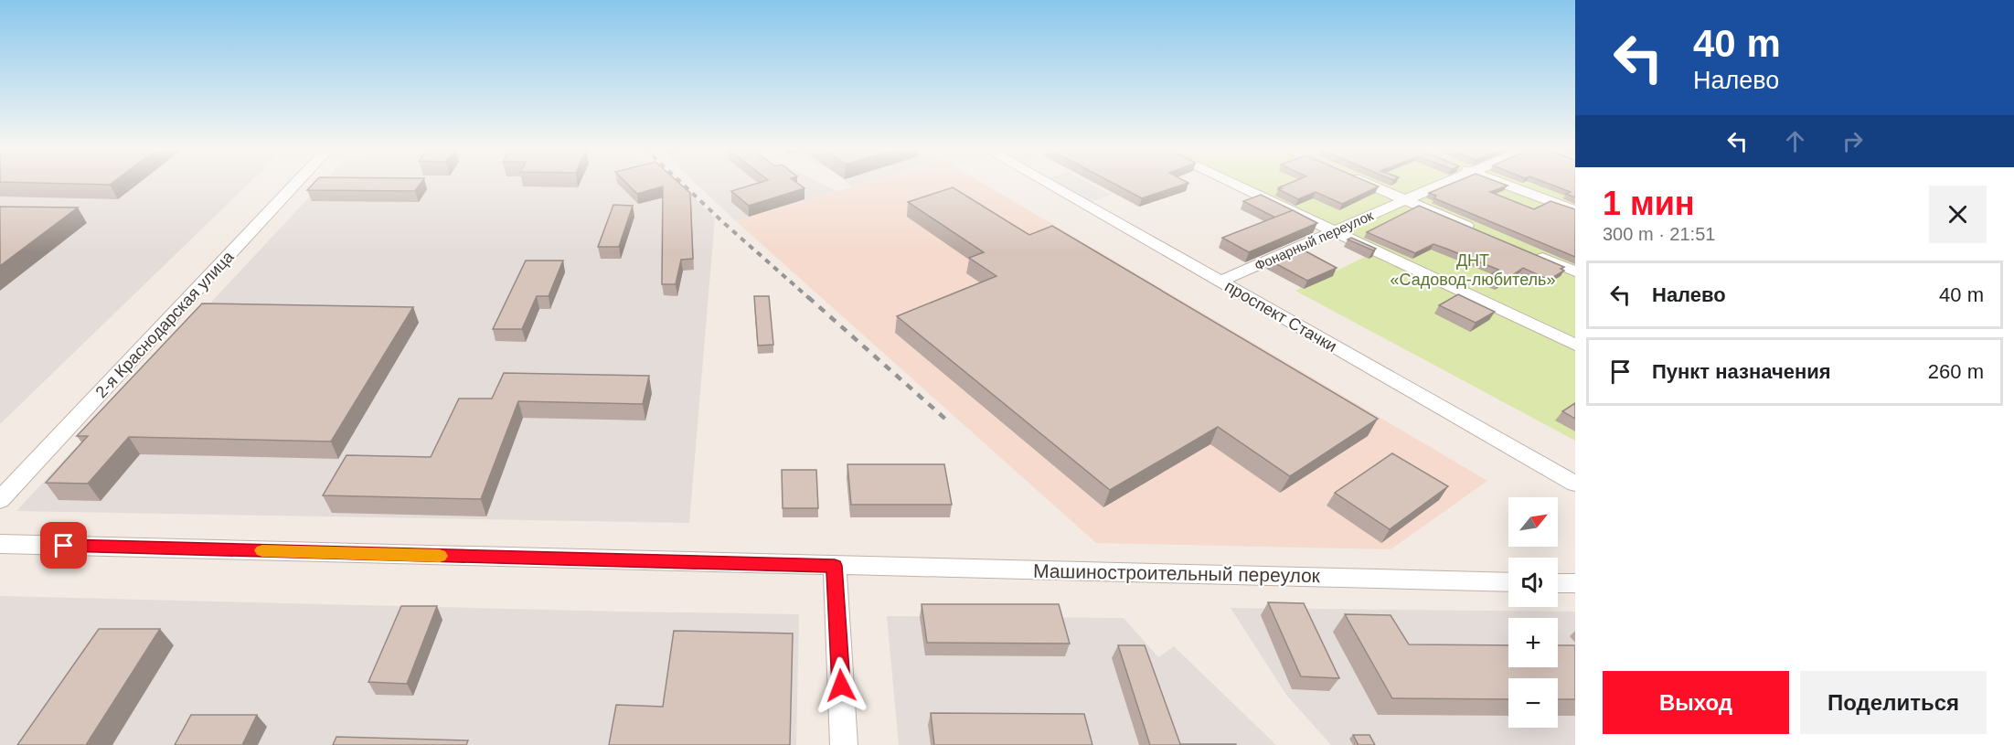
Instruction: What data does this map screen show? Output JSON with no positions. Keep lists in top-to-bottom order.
{
  "streets": {
    "street": [
      "Фонарный переулок",
      "проспект Стачки",
      "2-я Краснодарская улица",
      "Машиностроительный переулок"
    ]
  },
  "crossings": [
    ["Фонарный переулок", "проспект Стачки"]
  ],
  "parks": ["ДНТ «Садовод-любитель»"],
  "north": "top right",
  "page": {
    "turn": ["40 m", "Налево"],
    "heading": ["1 мин", "300 m · 21:51"],
    "list": [
      {
        "name": "Налево",
        "value": "40 m"
      },
      {
        "name": "Пункт назначения",
        "value": "260 m"
      }
    ],
    "map_buttons": ["+", "−"],
    "buttons": ["Выход", "Поделиться"]
  }
}
